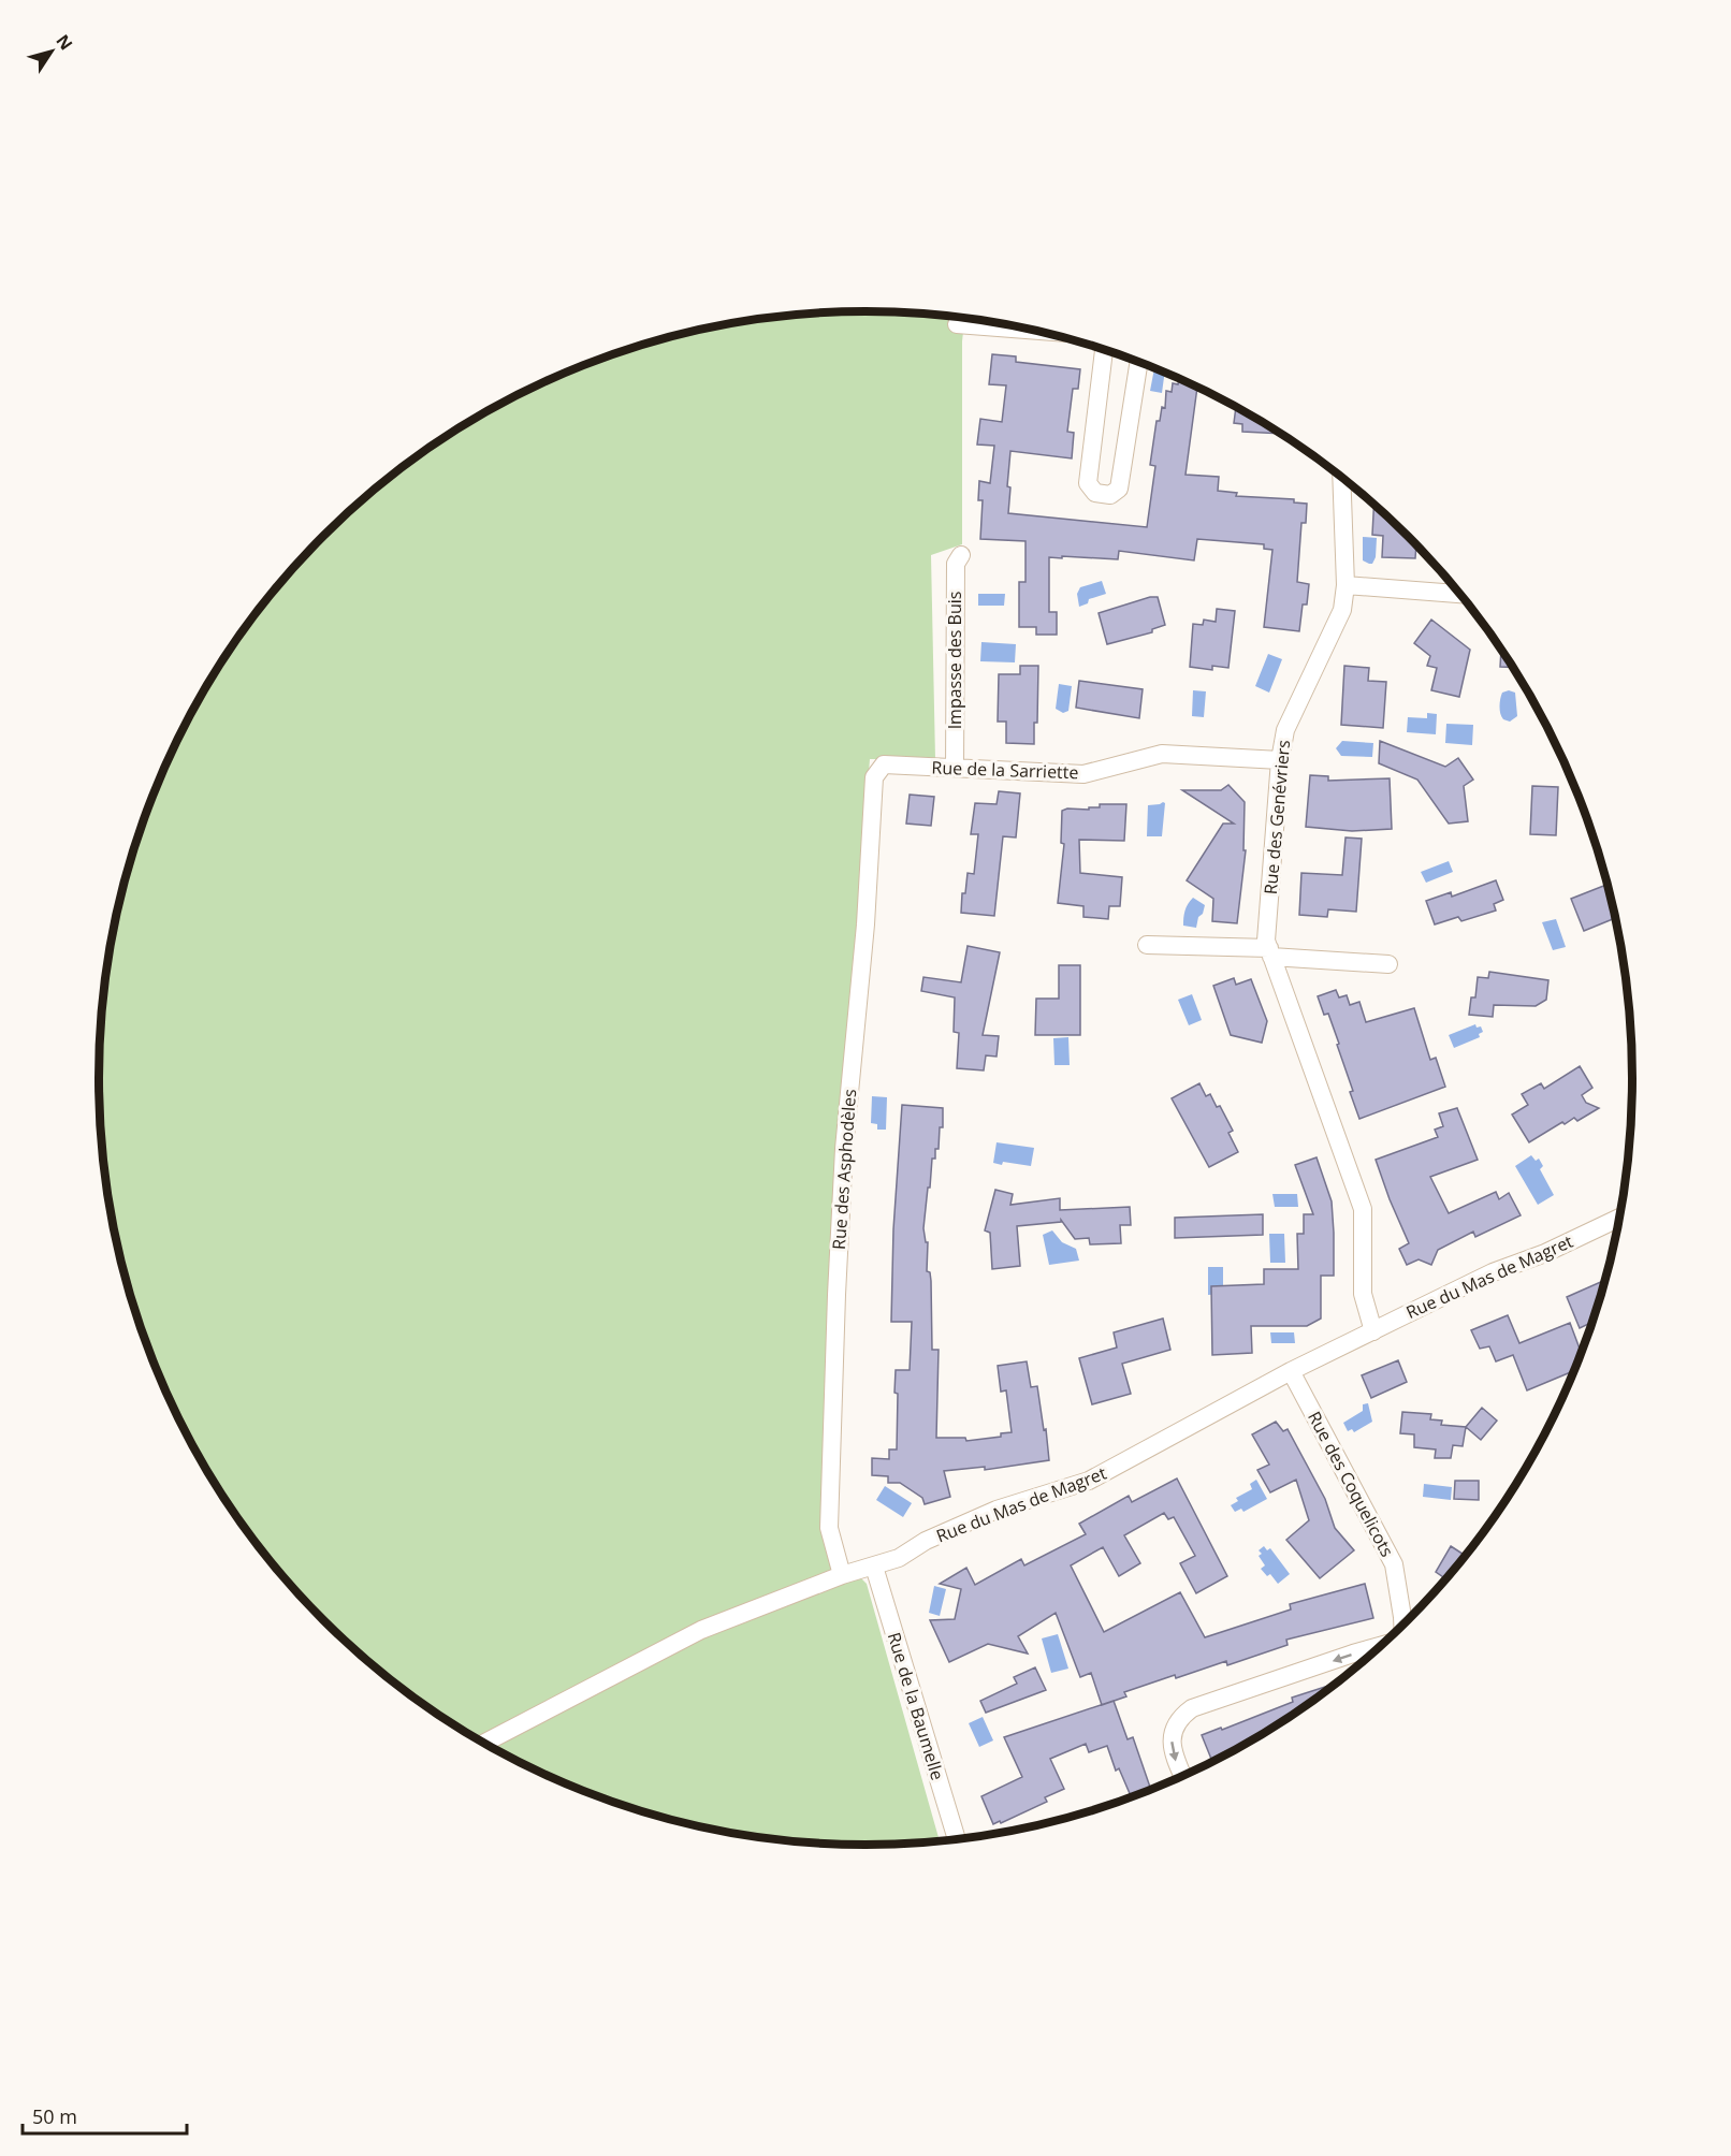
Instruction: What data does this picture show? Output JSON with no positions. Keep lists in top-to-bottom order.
{
  "streets": {
    "street": [
      "Impasse des Buis",
      "Rue de la Sarriette",
      "Rue des Genévriers",
      "Rue des Asphodèles",
      "Rue du Mas de Magret",
      "Rue des Coquelicots",
      "Rue de la Baumelle"
    ]
  },
  "crossings": [
    ["Impasse des Buis", "Rue de la Sarriette"],
    ["Rue de la Sarriette", "Rue des Genévriers"],
    ["Rue de la Sarriette", "Rue des Asphodèles"],
    ["Rue des Genévriers", "Rue du Mas de Magret"],
    ["Rue des Asphodèles", "Rue du Mas de Magret"],
    ["Rue du Mas de Magret", "Rue des Coquelicots"],
    ["Rue du Mas de Magret", "Rue de la Baumelle"]
  ],
  "scale_bar": "50 m",
  "north": "top right"
}
